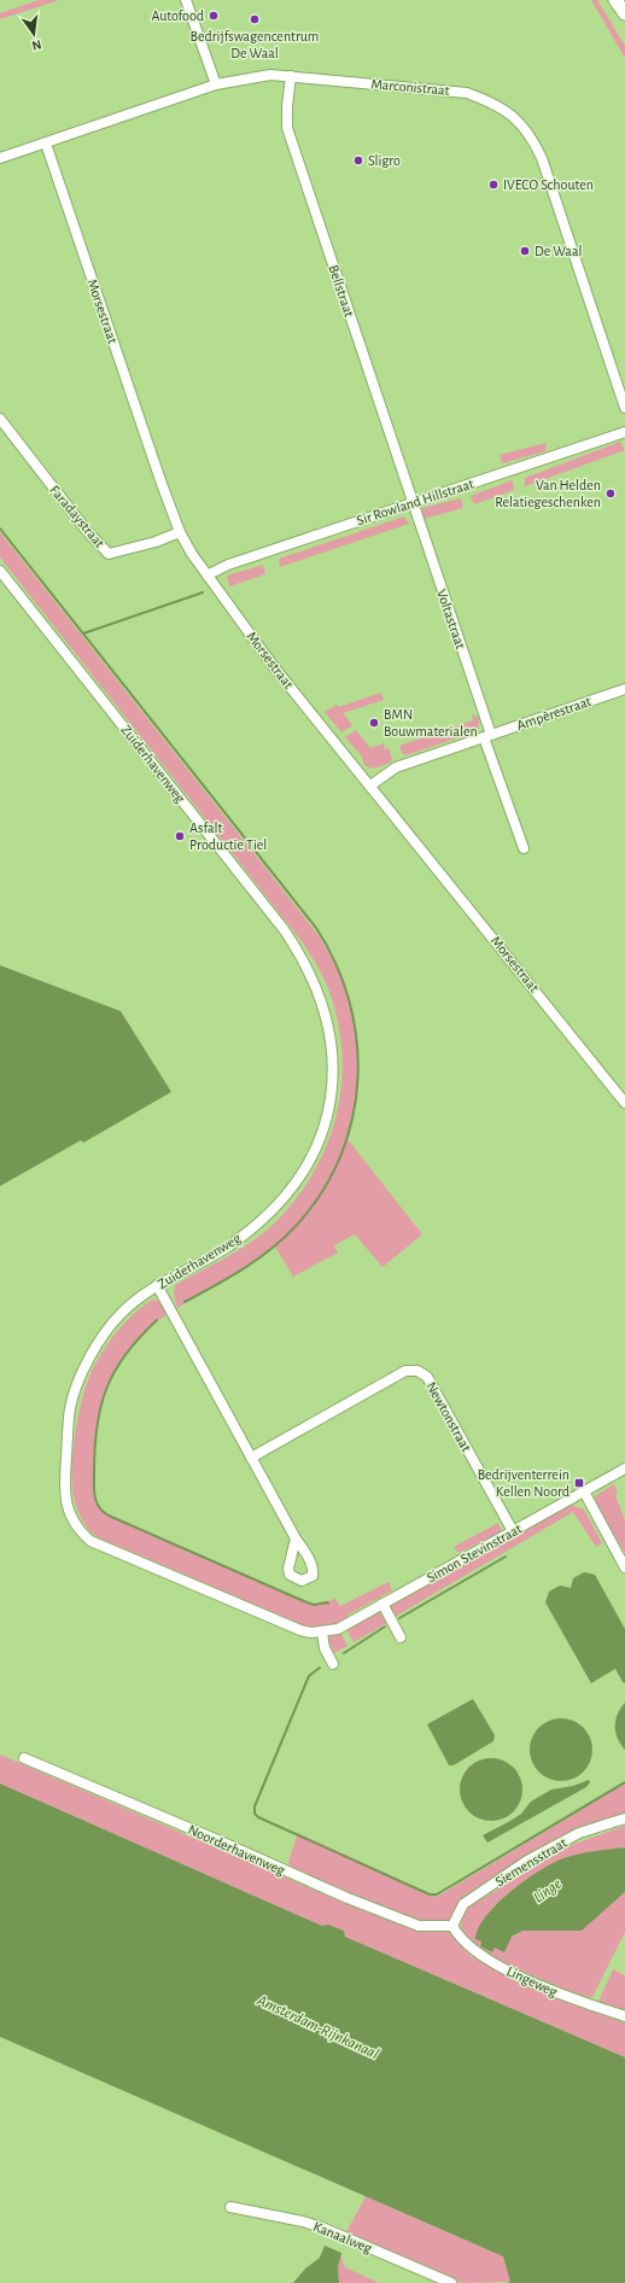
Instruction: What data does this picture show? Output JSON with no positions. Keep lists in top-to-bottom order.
{
  "streets": {
    "street": [
      "Marconistraat",
      "Bellstraat",
      "Morsestraat",
      "Sir Rowland Hillstraat",
      "Faradaystraat",
      "Voltastraat",
      "Ampèrestraat",
      "Zuiderhavenweg",
      "Newtonstraat",
      "Simon Stevinstraat",
      "Noorderhavenweg",
      "Siemensstraat",
      "Lingeweg",
      "Kanaalweg"
    ]
  },
  "crossings": [
    ["Marconistraat", "Bellstraat"],
    ["Marconistraat", "Morsestraat"],
    ["Bellstraat", "Sir Rowland Hillstraat"],
    ["Bellstraat", "Voltastraat"],
    ["Morsestraat", "Sir Rowland Hillstraat"],
    ["Morsestraat", "Faradaystraat"],
    ["Morsestraat", "Ampèrestraat"],
    ["Sir Rowland Hillstraat", "Voltastraat"],
    ["Voltastraat", "Ampèrestraat"],
    ["Zuiderhavenweg", "Simon Stevinstraat"],
    ["Newtonstraat", "Simon Stevinstraat"],
    ["Noorderhavenweg", "Siemensstraat"],
    ["Noorderhavenweg", "Lingeweg"],
    ["Siemensstraat", "Lingeweg"]
  ],
  "water": ["Linge", "Amsterdam-Rijnkanaal"],
  "places": {
    "other": [
      "Autofood",
      "Bedrijfswagencentrum De Waal",
      "Sligro",
      "IVECO Schouten",
      "De Waal",
      "Van Helden Relatiegeschenken",
      "BMN Bouwmaterialen",
      "Asfalt Productie Tiel"
    ],
    "transit": ["Bedrijventerrein Kellen Noord"]
  },
  "north": "bottom"
}
